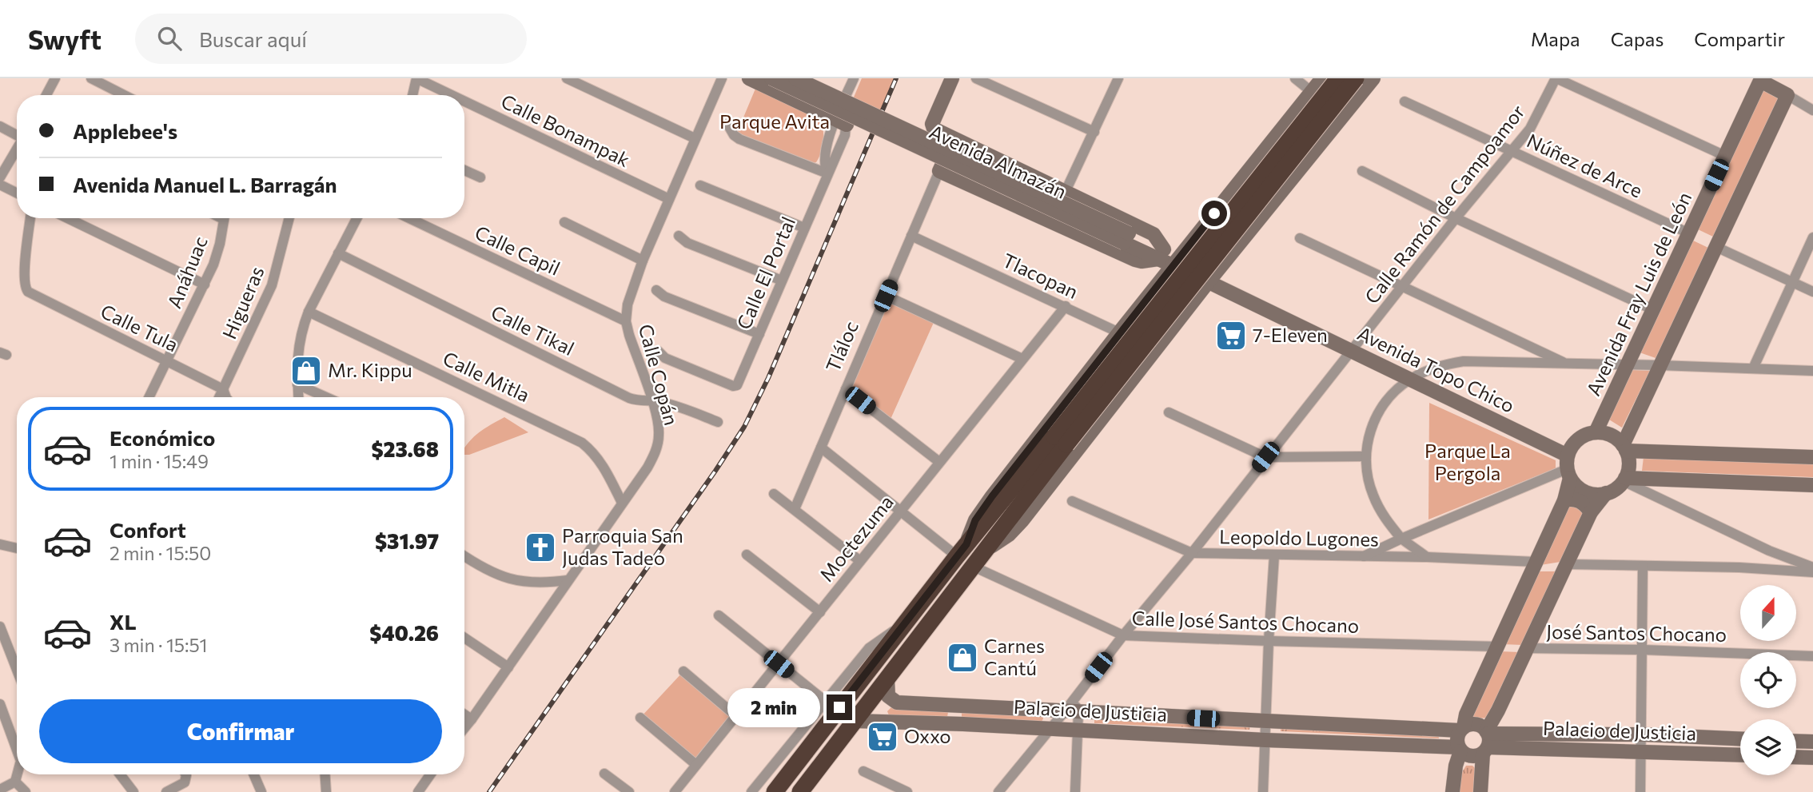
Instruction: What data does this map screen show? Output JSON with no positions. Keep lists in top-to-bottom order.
{
  "streets": {
    "street": [
      "Calle Bonampak",
      "Avenida Almazán",
      "Núñez de Arce",
      "Calle Ramón de Campoamor",
      "Calle Capil",
      "Anáhuac",
      "Calle El Portal",
      "Tlacopan",
      "Avenida Fray Luis de León",
      "Higueras",
      "Calle Tula",
      "Calle Tikal",
      "Tláloc",
      "Avenida Topo Chico",
      "Calle Copán",
      "Calle Mitla",
      "Moctezuma",
      "Leopoldo Lugones",
      "Calle José Santos Chocano",
      "José Santos Chocano",
      "Palacio de Justicia"
    ]
  },
  "crossings": [
    ["Calle Bonampak", "Calle Copán"],
    ["Avenida Almazán", "Avenida Topo Chico"],
    ["Núñez de Arce", "Calle Ramón de Campoamor"],
    ["Núñez de Arce", "Avenida Fray Luis de León"],
    ["Calle Ramón de Campoamor", "Avenida Topo Chico"],
    ["Calle Ramón de Campoamor", "Leopoldo Lugones"],
    ["Calle Ramón de Campoamor", "Calle José Santos Chocano"],
    ["Calle Ramón de Campoamor", "Palacio de Justicia"],
    ["Calle Capil", "Calle Copán"],
    ["Anáhuac", "Calle Tula"],
    ["Tlacopan", "Tláloc"],
    ["Tlacopan", "Moctezuma"],
    ["Avenida Fray Luis de León", "Avenida Topo Chico"],
    ["Higueras", "Calle Tula"],
    ["Calle Tikal", "Calle Copán"],
    ["Calle Copán", "Calle Mitla"]
  ],
  "parks": ["Parque Avita", "Parque La Pergola"],
  "places": {
    "supermarket": ["7-Eleven", "Oxxo"],
    "shop": ["Mr. Kippu", "Carnes Cantú"],
    "church": ["Parroquia San Judas Tadeo"]
  },
  "north": "top",
  "page": {
    "header": "Swyft",
    "search": "Buscar aquí",
    "nav": ["Mapa", "Capas", "Compartir"],
    "banner": ["Applebee's", "Avenida Manuel L. Barragán"],
    "list": [
      {
        "name": "Económico",
        "note": "1 min · 15:49",
        "value": "$23.68"
      },
      {
        "name": "Confort",
        "note": "2 min · 15:50",
        "value": "$31.97"
      },
      {
        "name": "XL",
        "note": "3 min · 15:51",
        "value": "$40.26"
      }
    ],
    "bubble": "2 min",
    "buttons": "Confirmar"
  }
}
